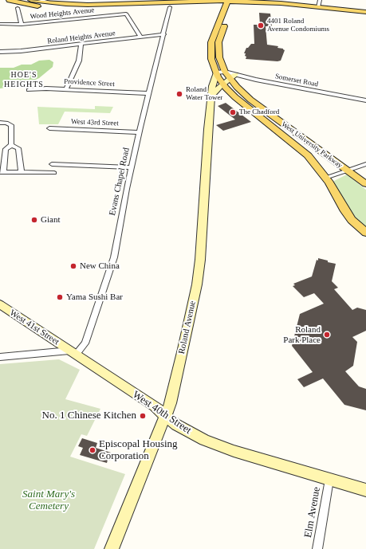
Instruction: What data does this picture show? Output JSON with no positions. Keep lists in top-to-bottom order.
{
  "streets": {
    "main road": ["West University Parkway", "Roland Avenue"],
    "street": [
      "Wood Heights Avenue",
      "Roland Heights Avenue",
      "Somerset Road",
      "Providence Street",
      "West 43rd Street",
      "Evans Chapel Road",
      "West 41st Street",
      "West 40th Street",
      "Elm Avenue"
    ]
  },
  "crossings": [
    ["Wood Heights Avenue", "Roland Heights Avenue"],
    ["Roland Heights Avenue", "Evans Chapel Road"],
    ["Somerset Road", "West University Parkway"],
    ["Providence Street", "Evans Chapel Road"],
    ["West 43rd Street", "Evans Chapel Road"],
    ["West University Parkway", "Roland Avenue"],
    ["Evans Chapel Road", "West 41st Street"],
    ["Evans Chapel Road", "West 40th Street"],
    ["West 41st Street", "West 40th Street"],
    ["Roland Avenue", "West 40th Street"],
    ["West 40th Street", "Elm Avenue"]
  ],
  "districts": ["HOE'S HEIGHTS"],
  "parks": ["Saint Mary's Cemetery"],
  "places": [
    "4401 Roland Avenue Condomiums",
    "Roland Water Tower",
    "The Chadford",
    "Giant",
    "New China",
    "Yama Sushi Bar",
    "Roland Park Place",
    "No. 1 Chinese Kitchen",
    "Episcopal Housing Corporation"
  ]
}
